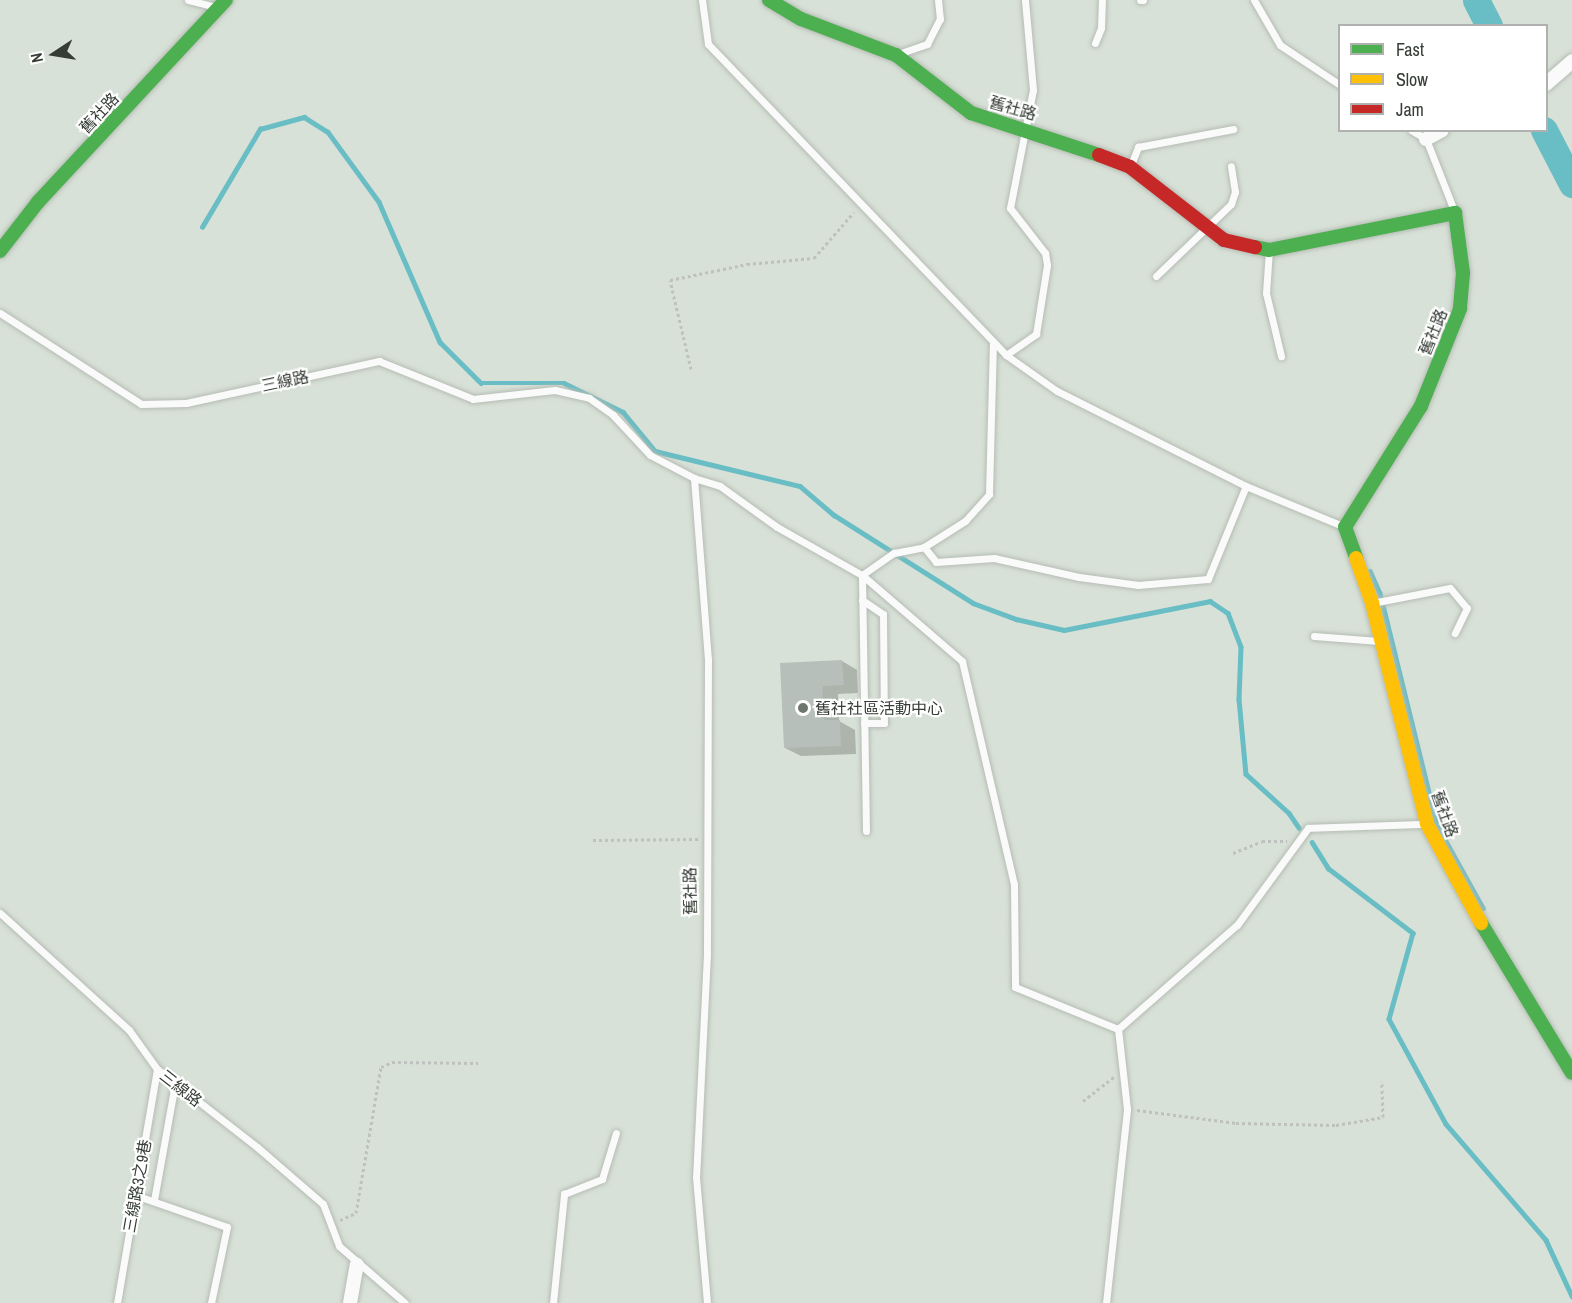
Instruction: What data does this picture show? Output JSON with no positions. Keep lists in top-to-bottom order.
{
  "streets": {
    "street": ["舊社路"],
    "lane": ["三線路", "三線路3之9巷"]
  },
  "crossings": [
    ["舊社路", "三線路"],
    ["三線路", "三線路3之9巷"]
  ],
  "places": ["舊社社區活動中心"],
  "legend": ["Fast", "Slow", "Jam"],
  "north": "left"
}
